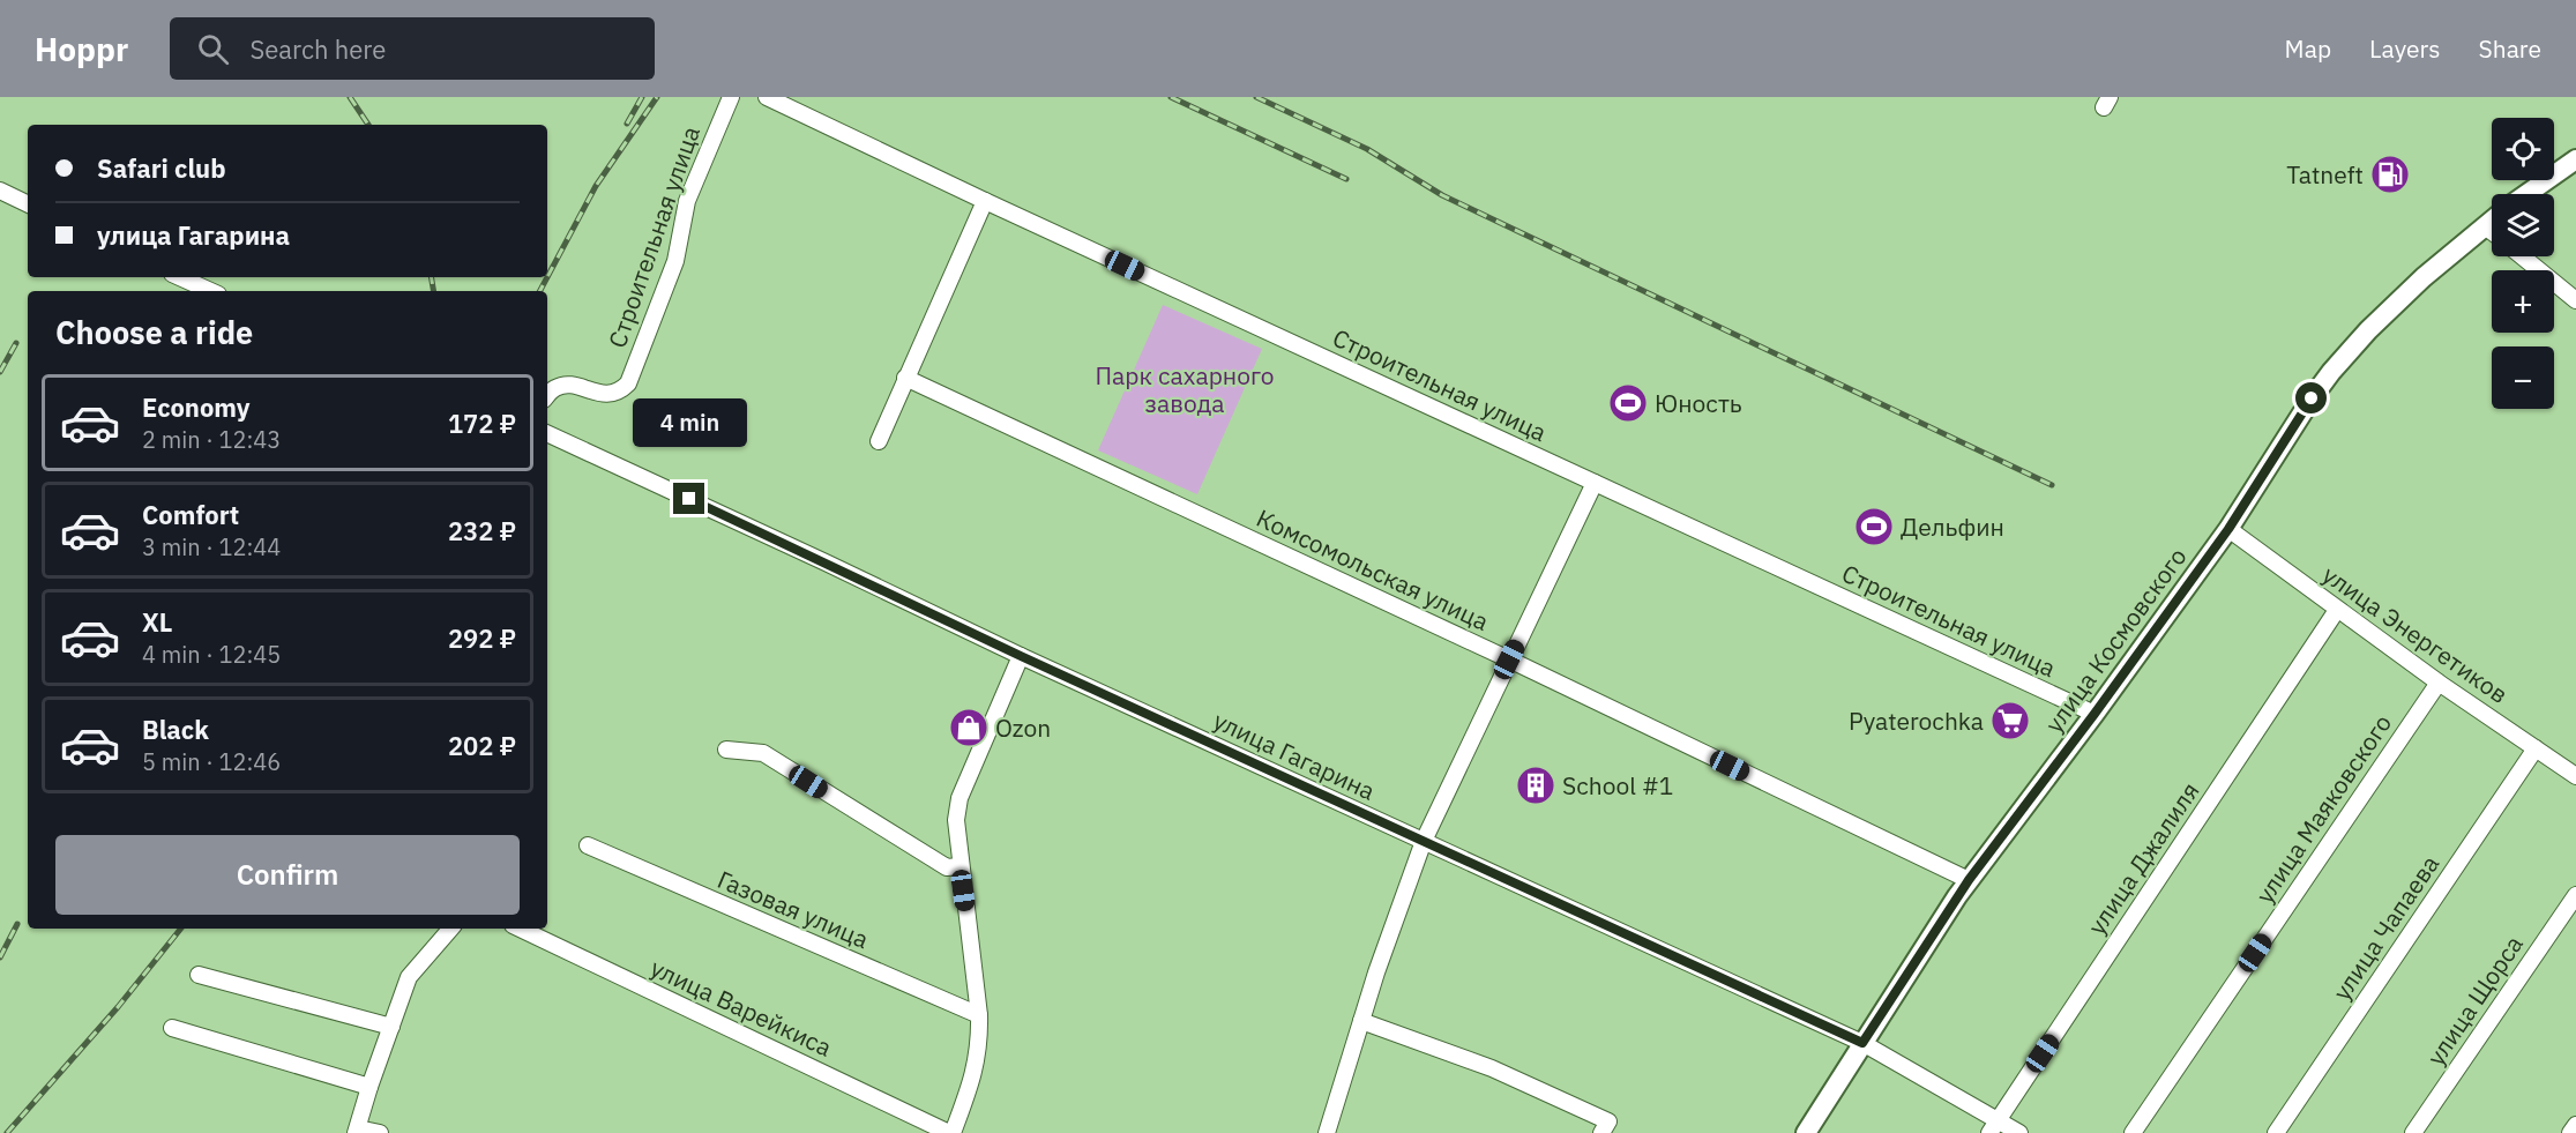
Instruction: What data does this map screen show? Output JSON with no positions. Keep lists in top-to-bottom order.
{
  "streets": {
    "main road": ["улица Космовского"],
    "street": [
      "Строительная улица",
      "Комсомольская улица",
      "улица Энергетиков",
      "улица Гагарина",
      "улица Маяковского",
      "улица Джалиля",
      "Газовая улица",
      "улица Чапаева",
      "улица Щорса",
      "улица Варейкиса"
    ]
  },
  "crossings": [
    ["Строительная улица", "улица Космовского"],
    ["Комсомольская улица", "улица Космовского"],
    ["улица Энергетиков", "улица Космовского"],
    ["улица Энергетиков", "улица Маяковского"],
    ["улица Энергетиков", "улица Джалиля"],
    ["улица Энергетиков", "улица Чапаева"],
    ["улица Космовского", "улица Гагарина"],
    ["улица Гагарина", "улица Джалиля"]
  ],
  "parks": ["Парк сахарного завода"],
  "places": {
    "fuel station": ["Tatneft"],
    "sports": ["Юность", "Дельфин"],
    "supermarket": ["Pyaterochka"],
    "shop": ["Ozon"],
    "building": ["School #1"]
  },
  "page": {
    "header": "Hoppr",
    "search": "Search here",
    "nav": ["Map", "Layers", "Share"],
    "map_buttons": ["+", "−"],
    "banner": ["Safari club", "улица Гагарина"],
    "heading": "Choose a ride",
    "list": [
      {
        "name": "Economy",
        "note": "2 min · 12:43",
        "value": "172 ₽"
      },
      {
        "name": "Comfort",
        "note": "3 min · 12:44",
        "value": "232 ₽"
      },
      {
        "name": "XL",
        "note": "4 min · 12:45",
        "value": "292 ₽"
      },
      {
        "name": "Black",
        "note": "5 min · 12:46",
        "value": "202 ₽"
      }
    ],
    "bubble": "4 min",
    "buttons": "Confirm"
  }
}
